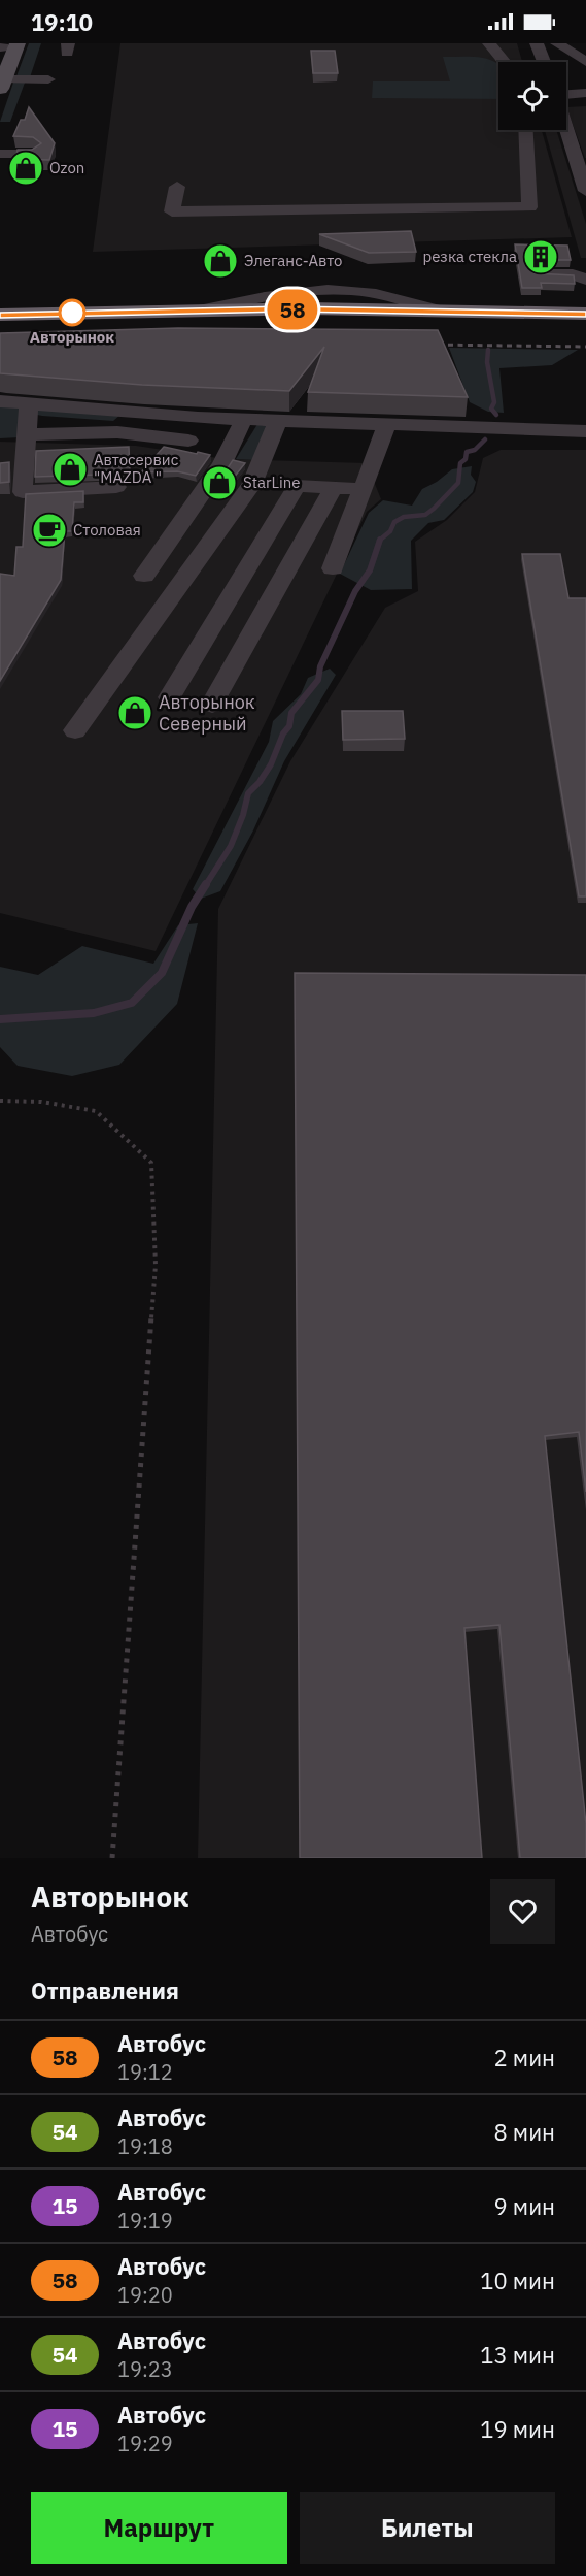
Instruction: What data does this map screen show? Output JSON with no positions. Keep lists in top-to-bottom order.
{
  "places": {
    "shop": [
      "Ozon",
      "Элеганс-Авто",
      "Автосервис \"MAZDA \"",
      "StarLine",
      "Авторынок Северный"
    ],
    "building": ["резка стекла"],
    "other": ["Авторынок"],
    "cafe": ["Столовая"]
  },
  "lines": ["bus line 58"],
  "page": {
    "status": "19:10",
    "on_map": "58",
    "heading": [
      ["Авторынок", "Автобус"],
      "Отправления"
    ],
    "list": [
      {
        "mark": "58",
        "name": "Автобус",
        "note": "19:12",
        "value": "2 мин"
      },
      {
        "mark": "54",
        "name": "Автобус",
        "note": "19:18",
        "value": "8 мин"
      },
      {
        "mark": "15",
        "name": "Автобус",
        "note": "19:19",
        "value": "9 мин"
      },
      {
        "mark": "58",
        "name": "Автобус",
        "note": "19:20",
        "value": "10 мин"
      },
      {
        "mark": "54",
        "name": "Автобус",
        "note": "19:23",
        "value": "13 мин"
      },
      {
        "mark": "15",
        "name": "Автобус",
        "note": "19:29",
        "value": "19 мин"
      }
    ],
    "buttons": ["Маршрут", "Билеты"]
  }
}
